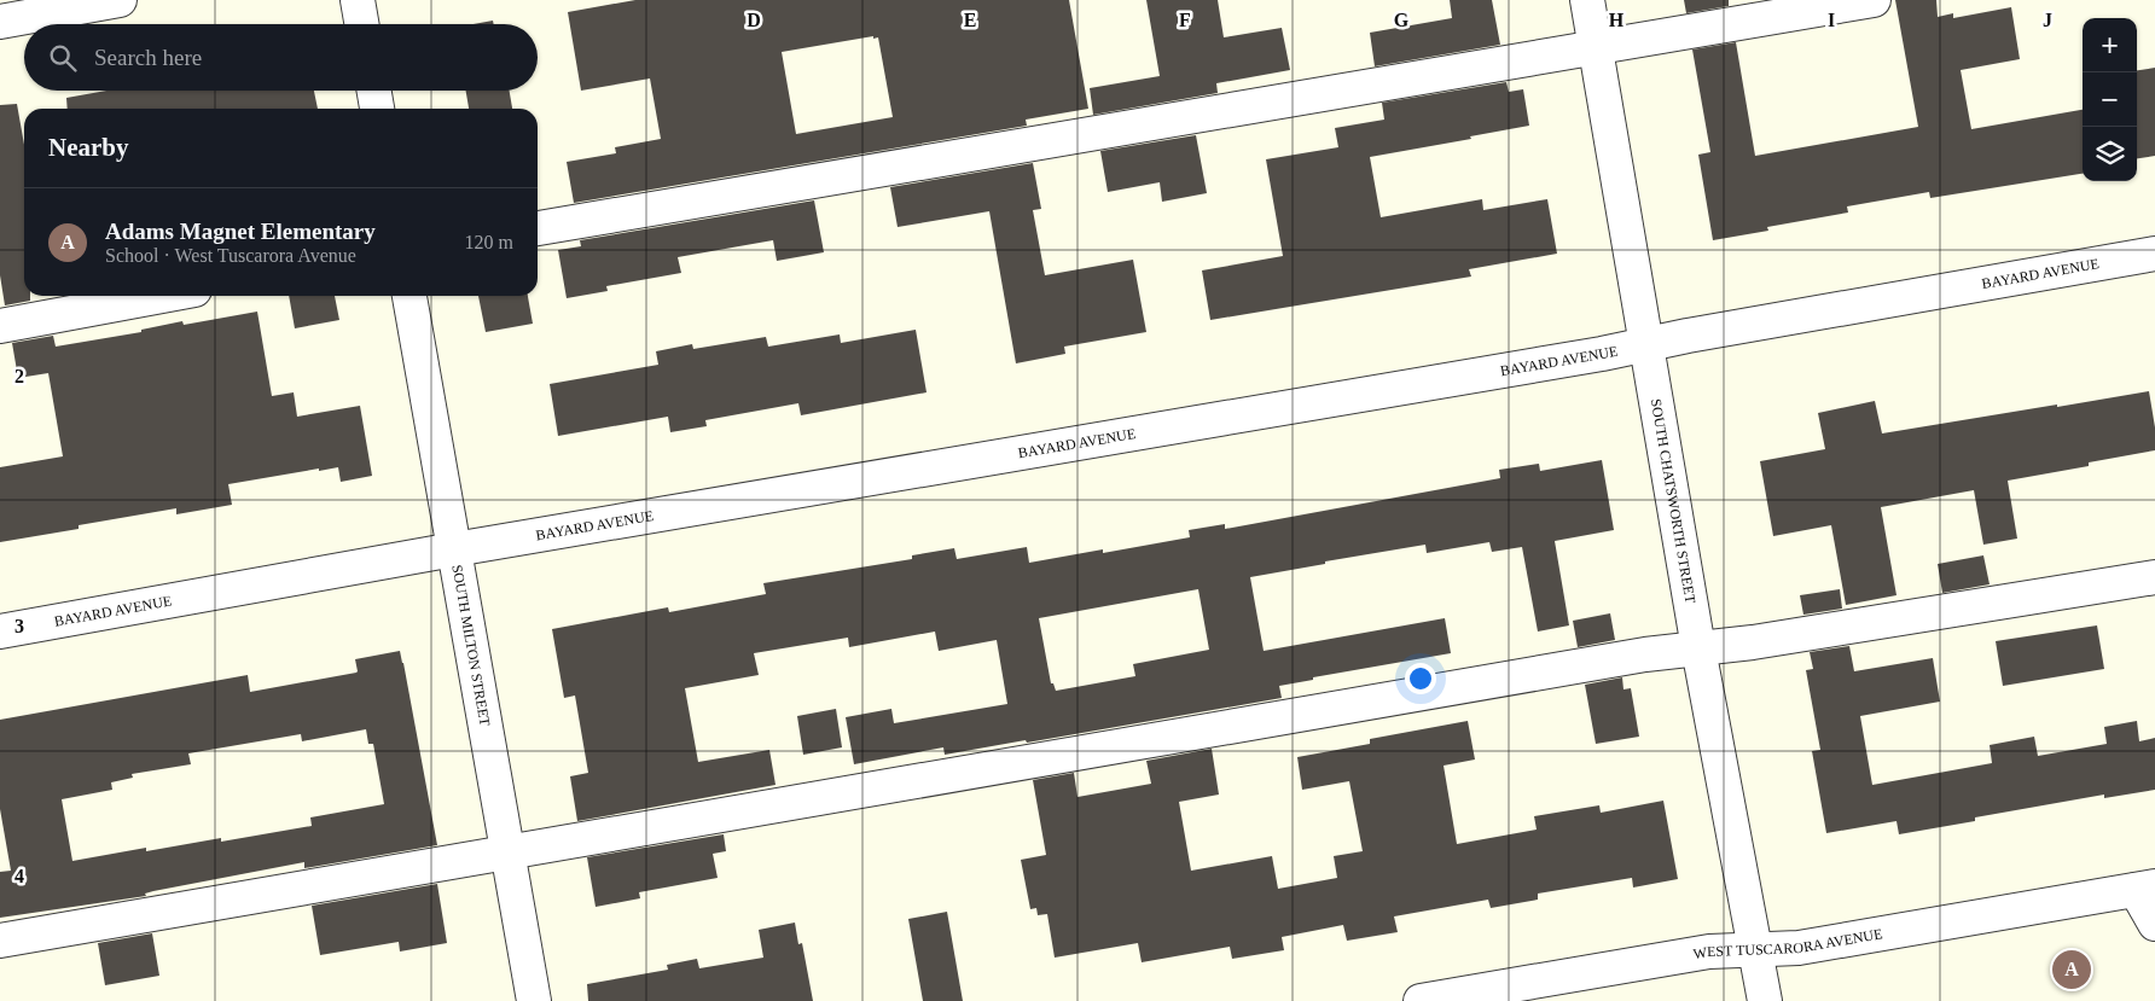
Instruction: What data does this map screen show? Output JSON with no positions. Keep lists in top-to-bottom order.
{
  "streets": {
    "street": [
      "BAYARD AVENUE",
      "SOUTH CHATSWORTH STREET",
      "SOUTH MILTON STREET",
      "WEST TUSCARORA AVENUE"
    ]
  },
  "crossings": [
    ["BAYARD AVENUE", "SOUTH CHATSWORTH STREET"],
    ["BAYARD AVENUE", "SOUTH MILTON STREET"],
    ["SOUTH CHATSWORTH STREET", "WEST TUSCARORA AVENUE"]
  ],
  "page": {
    "map_buttons": ["+", "−"],
    "search": "Search here",
    "heading": "Nearby",
    "list": [
      {
        "mark": "A",
        "name": "Adams Magnet Elementary",
        "note": "School · West Tuscarora Avenue",
        "value": "120 m"
      }
    ],
    "pins": "A"
  },
  "grid": {
    "columns": [
      "D",
      "E",
      "F",
      "G",
      "H",
      "I",
      "J"
    ],
    "rows": ["2", "3", "4"]
  }
}
